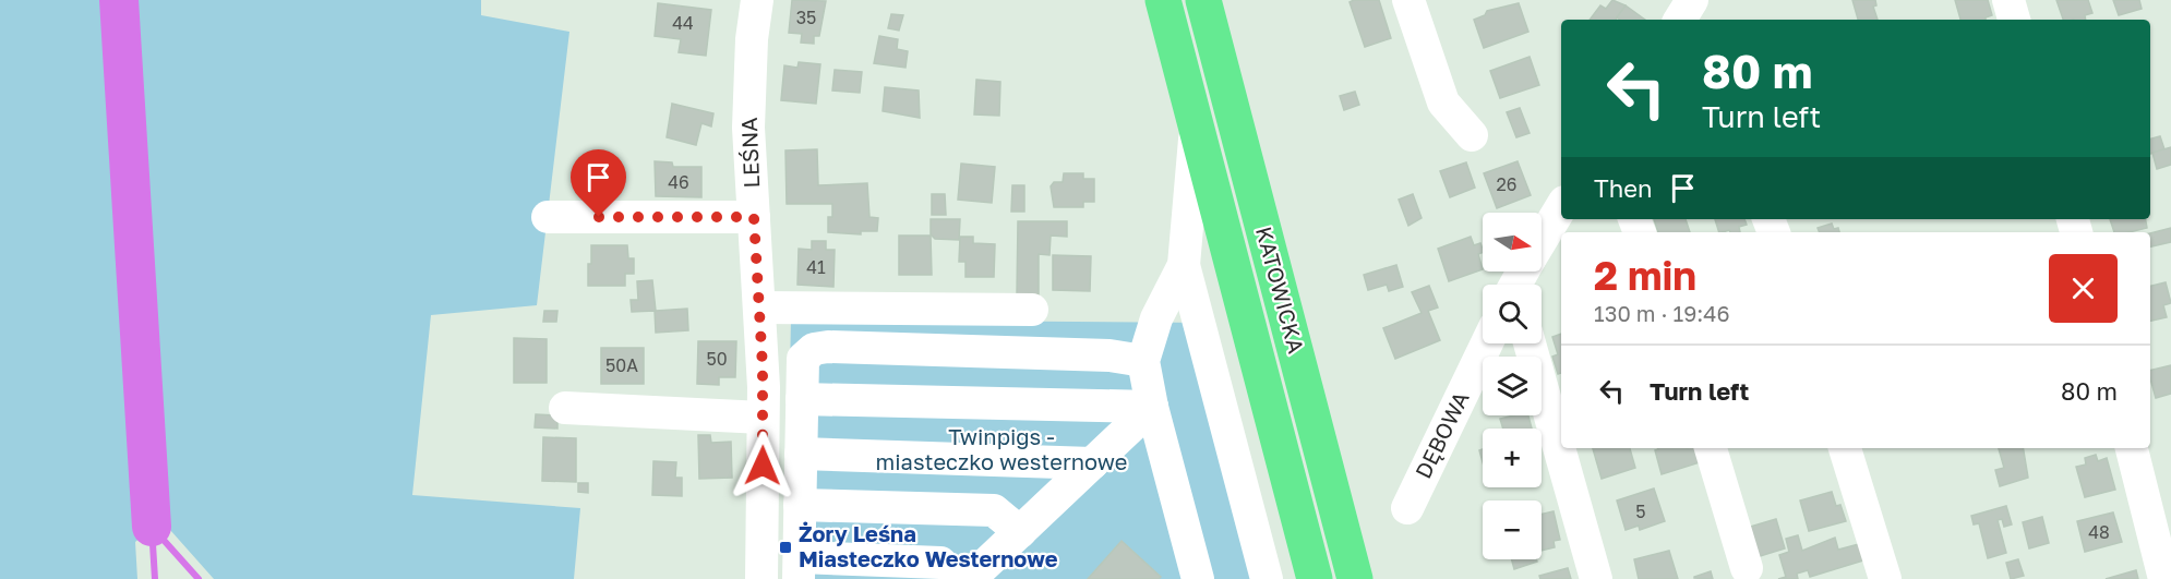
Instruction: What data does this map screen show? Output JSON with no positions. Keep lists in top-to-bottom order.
{
  "streets": {
    "main road": ["KATOWICKA"],
    "street": ["LEŚNA", "DĘBOWA"]
  },
  "parks": ["Twinpigs - miasteczko westernowe"],
  "places": {
    "transit": ["Żory Leśna Miasteczko Westernowe"]
  },
  "house_numbers": [
    "35",
    "44",
    "46",
    "26",
    "41",
    "50",
    "50A",
    "5",
    "48"
  ],
  "north": "right",
  "page": {
    "turn": ["80 m", "Turn left"],
    "then": "Then",
    "map_buttons": ["+", "−"],
    "heading": ["2 min", "130 m · 19:46"],
    "list": [
      {
        "name": "Turn left",
        "value": "80 m"
      }
    ]
  }
}
